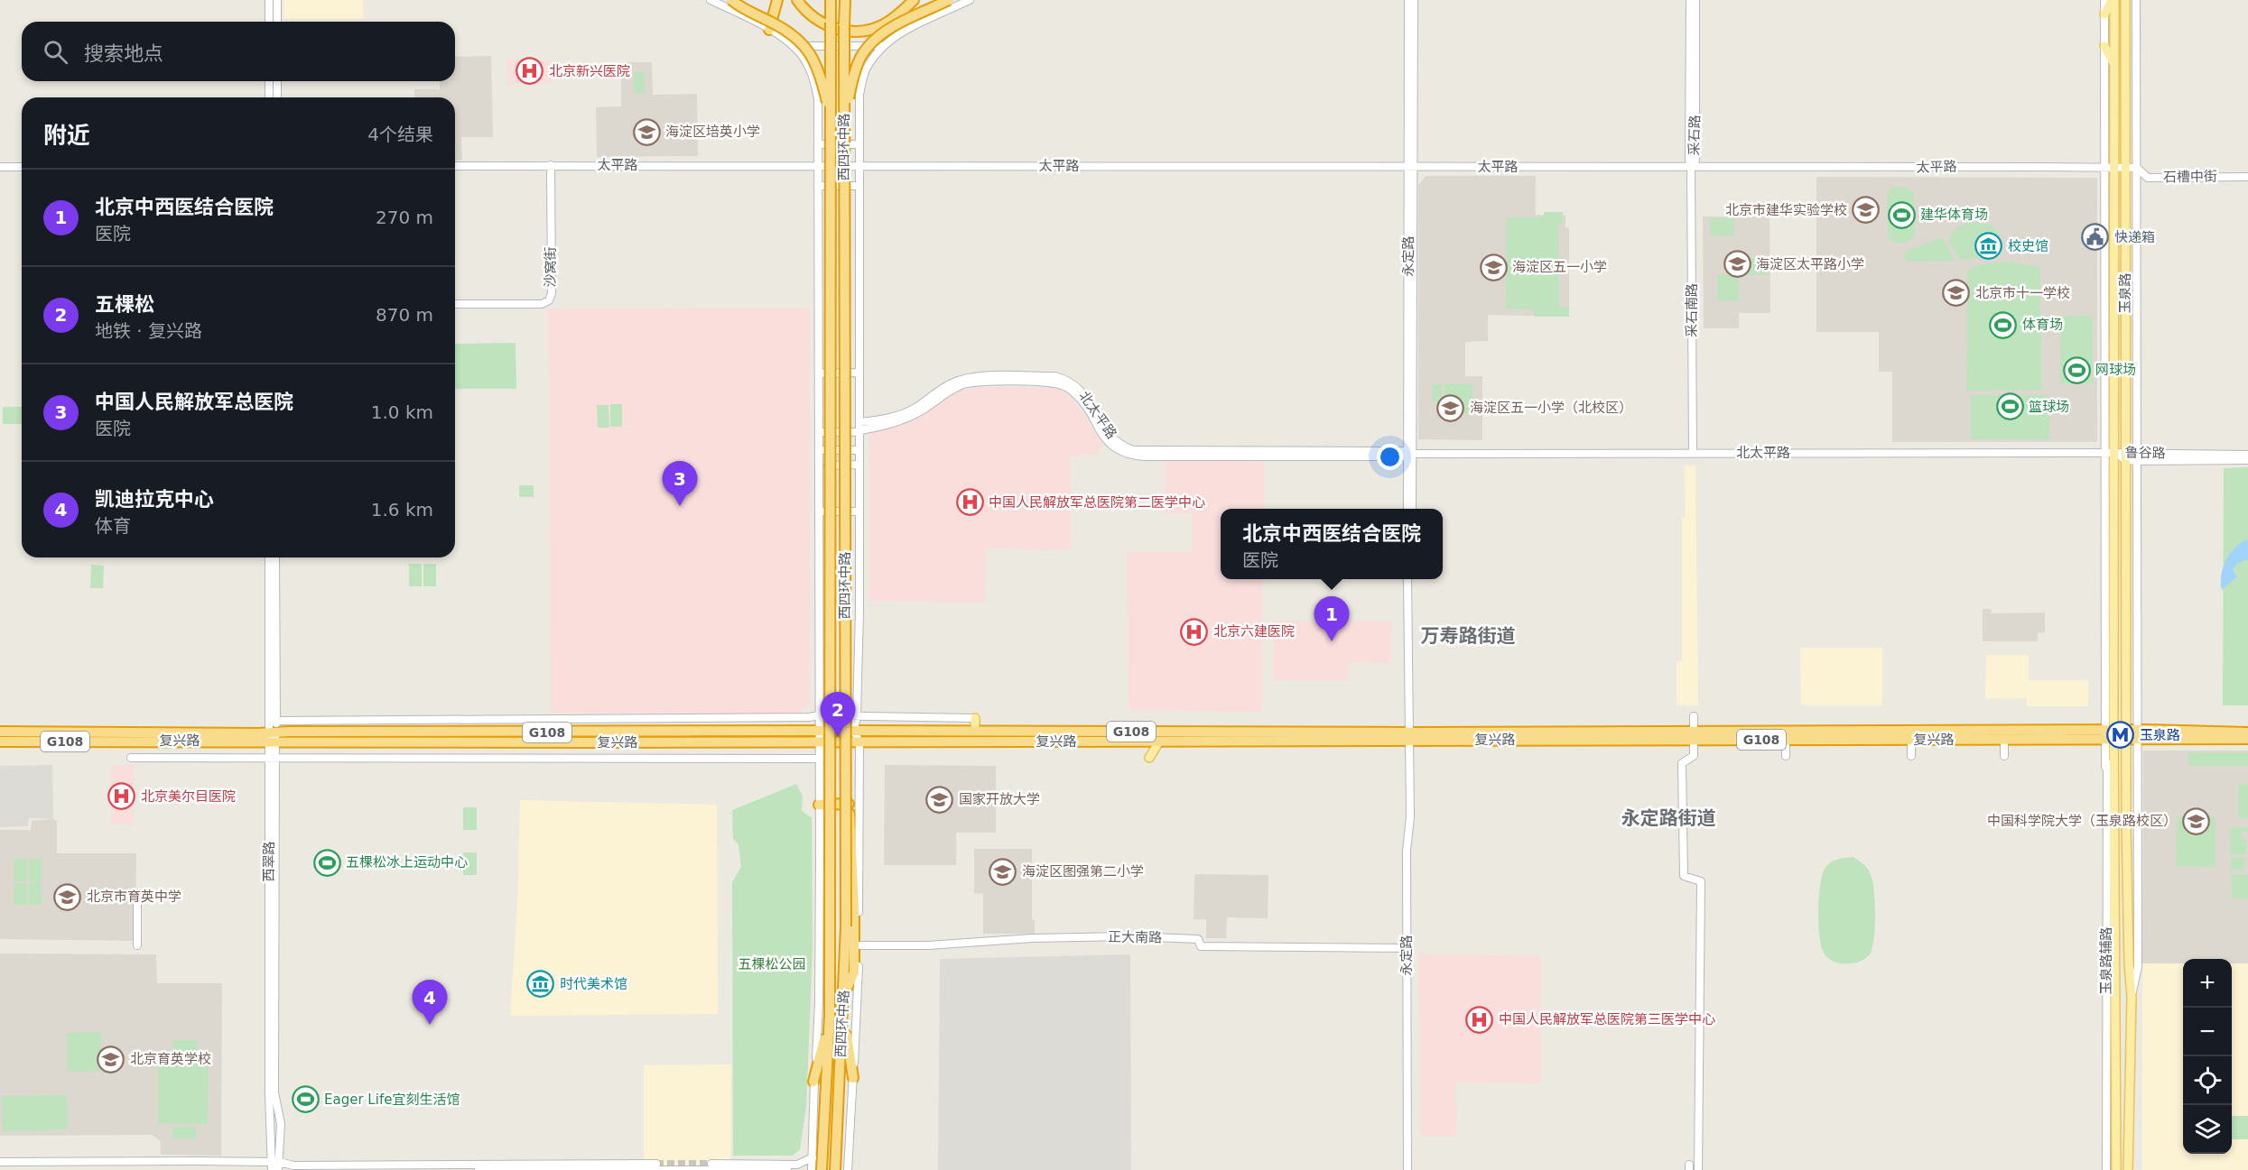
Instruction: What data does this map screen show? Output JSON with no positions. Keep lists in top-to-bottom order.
{
  "streets": {
    "highway": ["西四环中路", "G108", "复兴路"],
    "main road": ["玉泉路"],
    "street": [
      "采石路",
      "太平路",
      "石槽中街",
      "永定路",
      "沙窝街",
      "采石南路",
      "北太平路",
      "鲁谷路",
      "西翠路",
      "正大南路",
      "玉泉路辅路"
    ]
  },
  "crossings": [
    ["采石路", "太平路"],
    ["采石路", "采石南路"],
    ["西四环中路", "太平路"],
    ["西四环中路", "北太平路"],
    ["西四环中路", "复兴路"],
    ["西四环中路", "正大南路"],
    ["太平路", "石槽中街"],
    ["太平路", "永定路"],
    ["太平路", "沙窝街"],
    ["太平路", "玉泉路"],
    ["太平路", "采石南路"],
    ["石槽中街", "玉泉路"],
    ["永定路", "北太平路"],
    ["永定路", "复兴路"],
    ["永定路", "正大南路"],
    ["玉泉路", "北太平路"],
    ["玉泉路", "鲁谷路"],
    ["玉泉路", "G108"],
    ["玉泉路", "复兴路"],
    ["玉泉路", "玉泉路辅路"],
    ["采石南路", "北太平路"],
    ["北太平路", "鲁谷路"],
    ["G108", "复兴路"],
    ["复兴路", "西翠路"]
  ],
  "districts": ["万寿路街道", "永定路街道"],
  "parks": ["五棵松公园"],
  "places": {
    "hospital": [
      "北京新兴医院",
      "中国人民解放军总医院第二医学中心",
      "北京六建医院",
      "北京美尔目医院",
      "中国人民解放军总医院第三医学中心"
    ],
    "school or university": [
      "海淀区培英小学",
      "北京市建华实验学校",
      "海淀区太平路小学",
      "海淀区五一小学",
      "北京市十一学校",
      "海淀区五一小学（北校区）",
      "国家开放大学",
      "中国科学院大学（玉泉路校区）",
      "海淀区图强第二小学",
      "北京市育英中学",
      "北京育英学校"
    ],
    "sports": [
      "建华体育场",
      "体育场",
      "网球场",
      "篮球场",
      "五棵松冰上运动中心",
      "Eager Life宜刻生活馆"
    ],
    "public building": ["快递箱"],
    "museum": ["校史馆", "时代美术馆"],
    "metro station": ["玉泉路"]
  },
  "page": {
    "search": "搜索地点",
    "heading": ["附近", "4个结果"],
    "list": [
      {
        "mark": "1",
        "name": "北京中西医结合医院",
        "note": "医院",
        "value": "270 m"
      },
      {
        "mark": "2",
        "name": "五棵松",
        "note": "地铁 · 复兴路",
        "value": "870 m"
      },
      {
        "mark": "3",
        "name": "中国人民解放军总医院",
        "note": "医院",
        "value": "1.0 km"
      },
      {
        "mark": "4",
        "name": "凯迪拉克中心",
        "note": "体育",
        "value": "1.6 km"
      }
    ],
    "pins": [
      "3",
      "1",
      "2",
      "4"
    ],
    "popup": ["北京中西医结合医院", "医院"],
    "map_buttons": ["+", "−"]
  }
}
